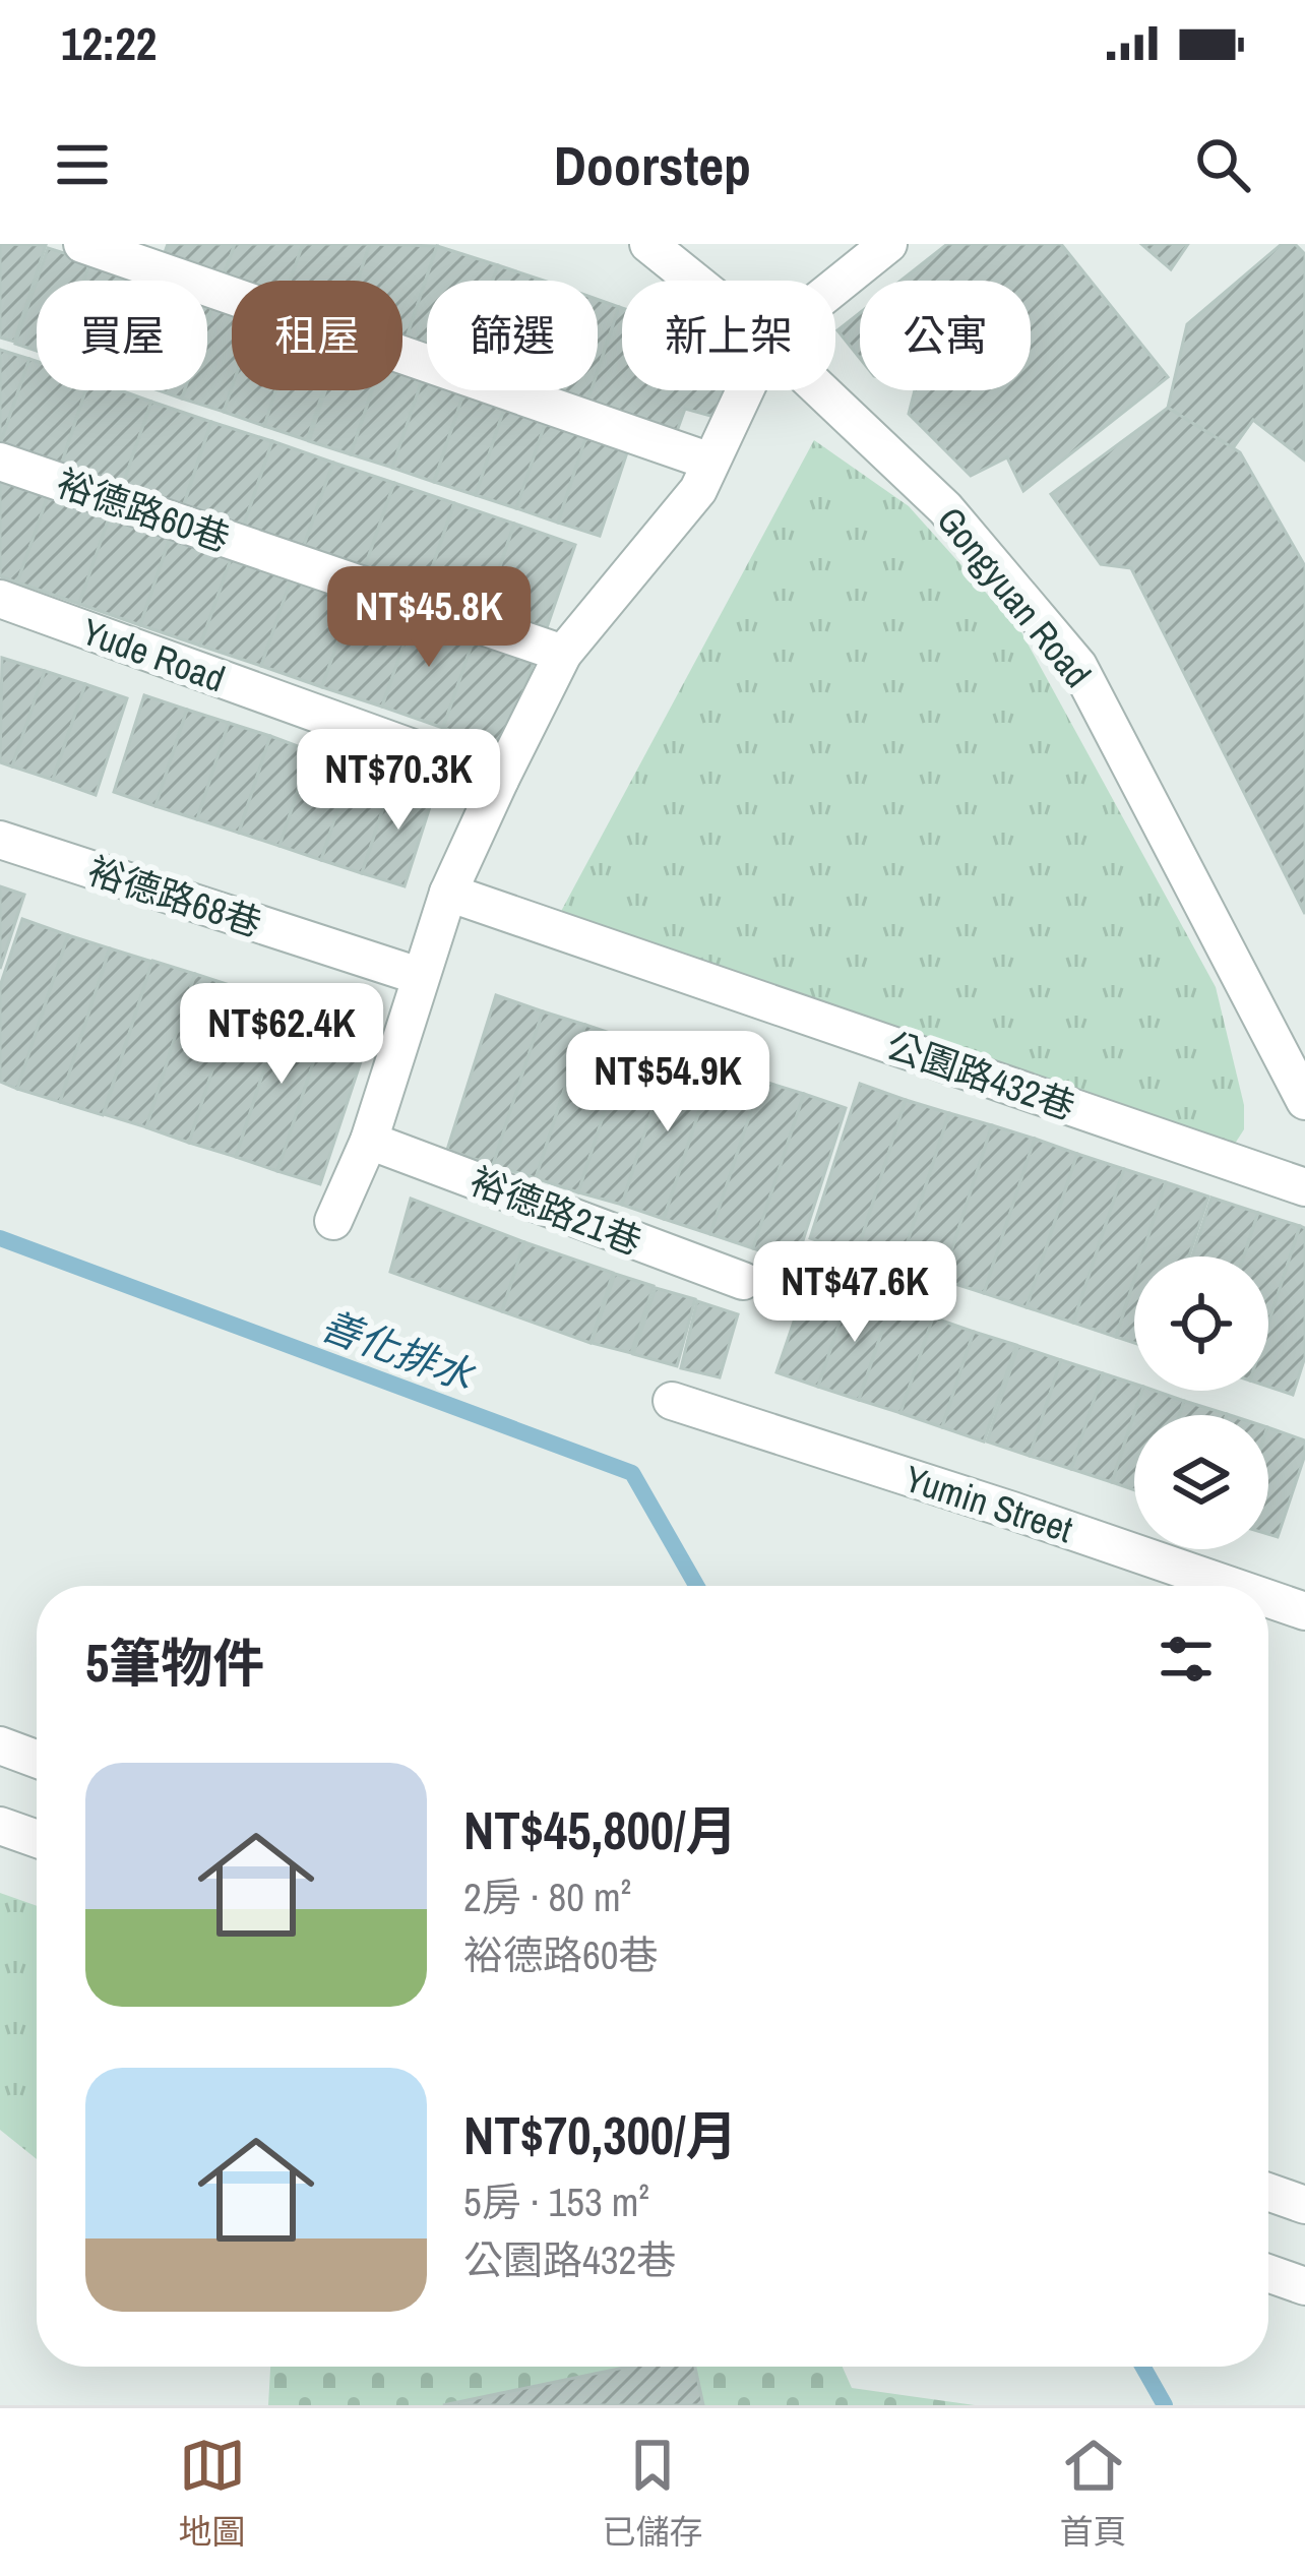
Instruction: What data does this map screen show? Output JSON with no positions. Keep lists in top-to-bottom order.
{
  "streets": {
    "street": [
      "裕德路60巷",
      "Gongyuan Road",
      "Yude Road",
      "裕德路68巷",
      "公園路432巷",
      "裕德路21巷",
      "Yumin Street"
    ]
  },
  "water": ["善化排水"],
  "page": {
    "status": "12:22",
    "header": "Doorstep",
    "chip": [
      "買屋",
      "租屋",
      "篩選",
      "新上架",
      "公寓"
    ],
    "price": [
      "NT$45.8K",
      "NT$70.3K",
      "NT$62.4K",
      "NT$54.9K",
      "NT$47.6K"
    ],
    "heading": "5筆物件",
    "list": [
      {
        "name": "NT$45,800/月",
        "note": "2房 · 80 m² · 裕德路60巷"
      },
      {
        "name": "NT$70,300/月",
        "note": "5房 · 153 m² · 公園路432巷"
      }
    ],
    "tabs": ["地圖", "已儲存", "首頁"]
  }
}
